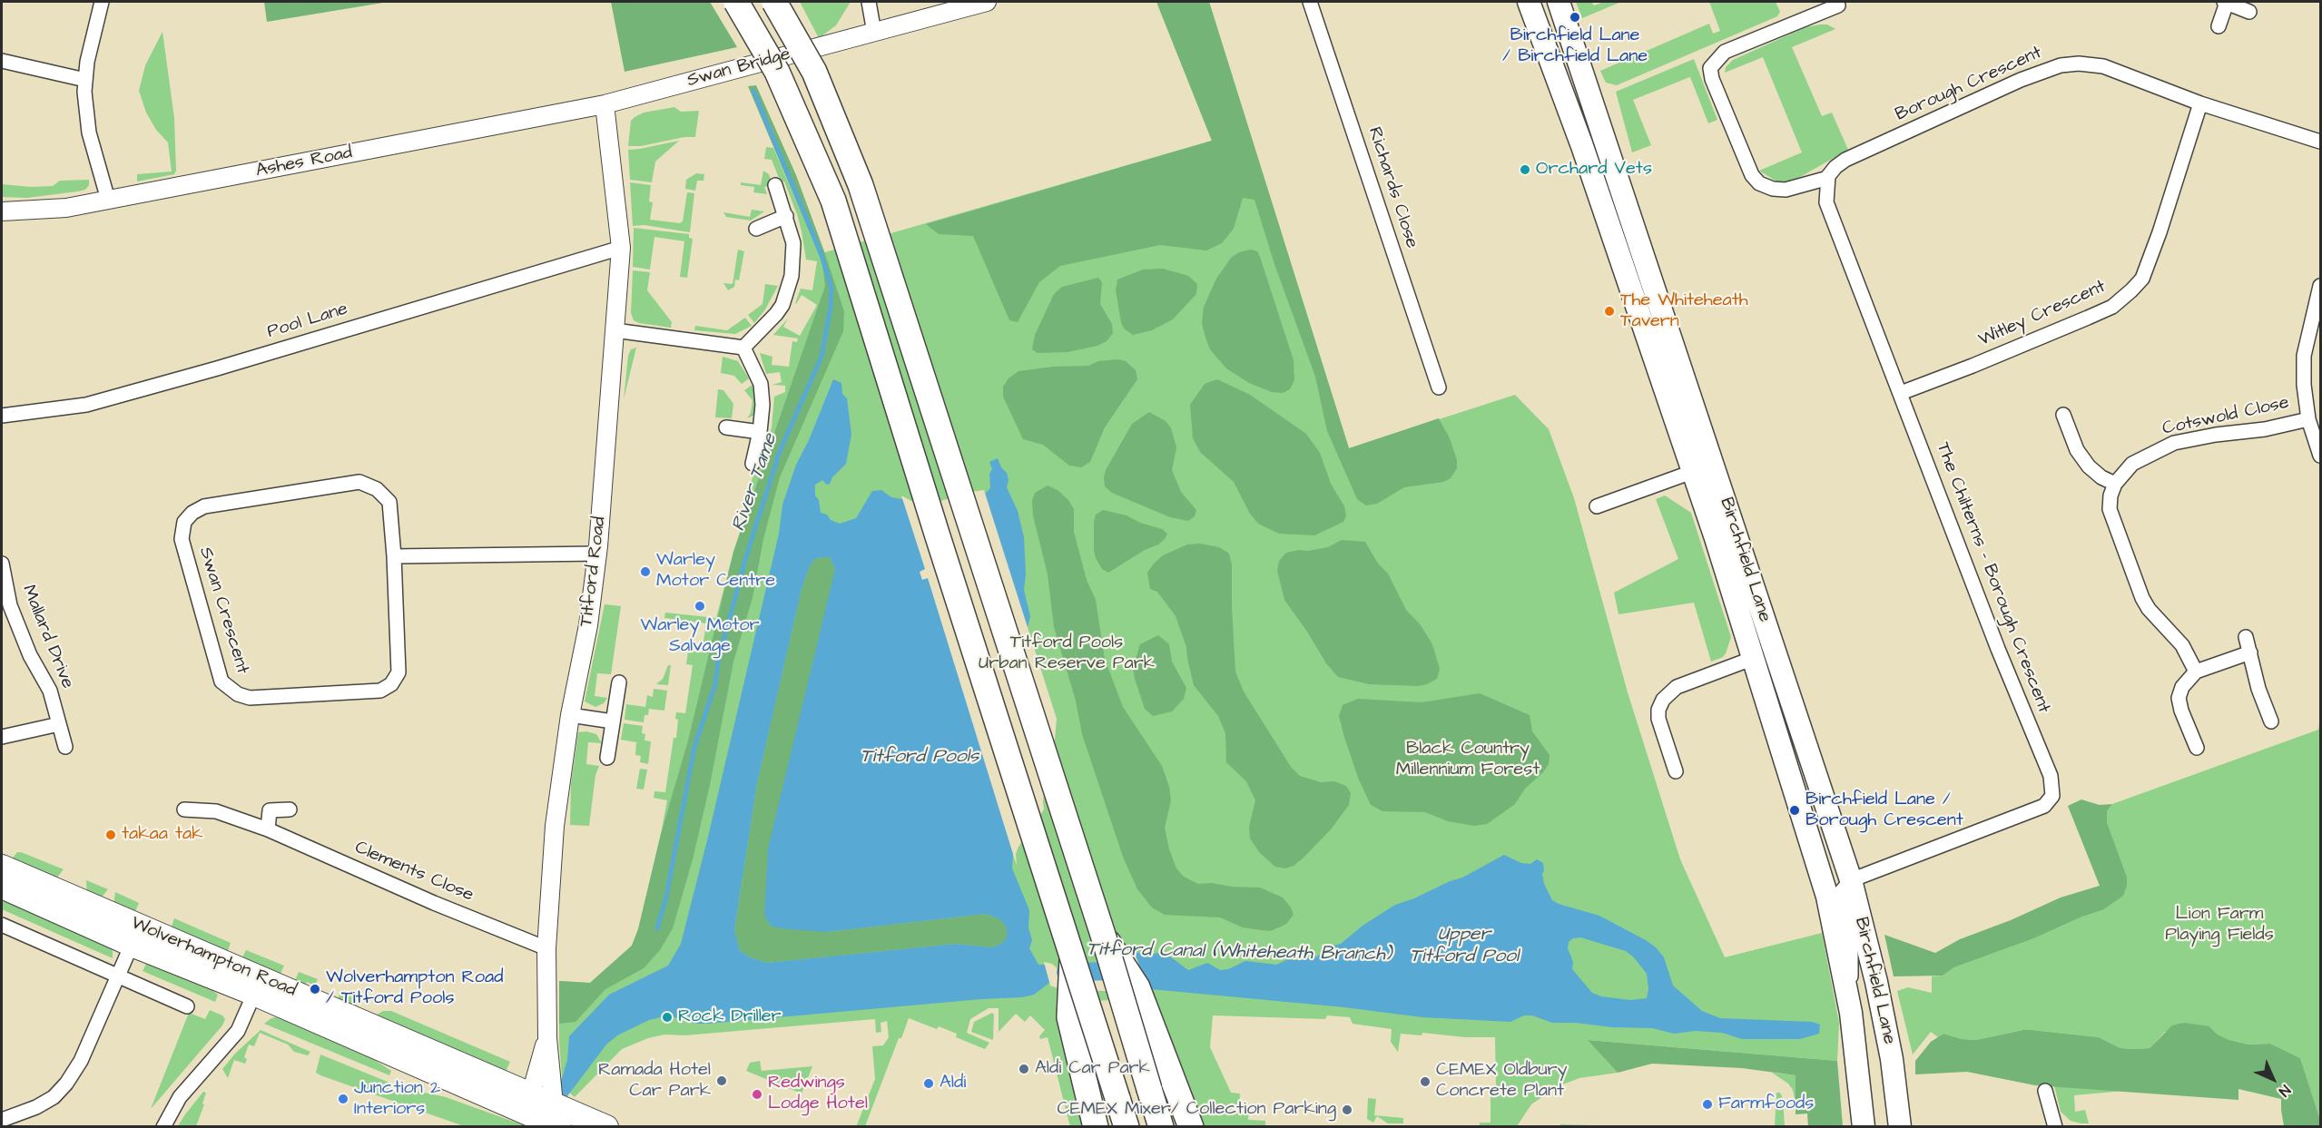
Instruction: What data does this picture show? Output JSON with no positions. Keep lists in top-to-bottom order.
{
  "streets": {
    "highway": ["Wolverhampton Road"],
    "main road": ["Birchfield Lane"],
    "street": [
      "Swan Bridge",
      "Borough Crescent",
      "Ashes Road",
      "Richards Close",
      "Witley Crescent",
      "Pool Lane",
      "Cotswold Close",
      "Titford Road",
      "The Chilterns - Borough Crescent",
      "Swan Crescent",
      "Mallard Drive",
      "Clements Close"
    ]
  },
  "crossings": [
    ["Swan Bridge", "Ashes Road"],
    ["Swan Bridge", "Titford Road"],
    ["Borough Crescent", "Witley Crescent"],
    ["Ashes Road", "Titford Road"],
    ["Witley Crescent", "The Chilterns - Borough Crescent"],
    ["Pool Lane", "Titford Road"],
    ["Birchfield Lane", "The Chilterns - Borough Crescent"],
    ["Titford Road", "Clements Close"],
    ["Titford Road", "Wolverhampton Road"]
  ],
  "water": [
    "River Tame",
    "Titford Pools",
    "Upper Titford Pool",
    "Titford Canal (Whiteheath Branch)"
  ],
  "parks": ["Titford Pools Urban Reserve Park", "Black Country Millennium Forest", "Lion Farm Playing Fields"],
  "places": [
    "Birchfield Lane / Birchfield Lane",
    "Orchard Vets",
    "The Whiteheath Tavern",
    "Warley Motor Centre",
    "Warley Motor Salvage",
    "Birchfield Lane / Borough Crescent",
    "takaa tak",
    "Wolverhampton Road / Titford Pools",
    "Rock Driller",
    "Aldi Car Park",
    "Ramada Hotel Car Park",
    "CEMEX Oldbury Concrete Plant",
    "Aldi",
    "Redwings Lodge Hotel",
    "Junction 2 Interiors",
    "Farmfoods",
    "CEMEX Mixer/ Collection Parking"
  ],
  "north": "bottom right"
}
